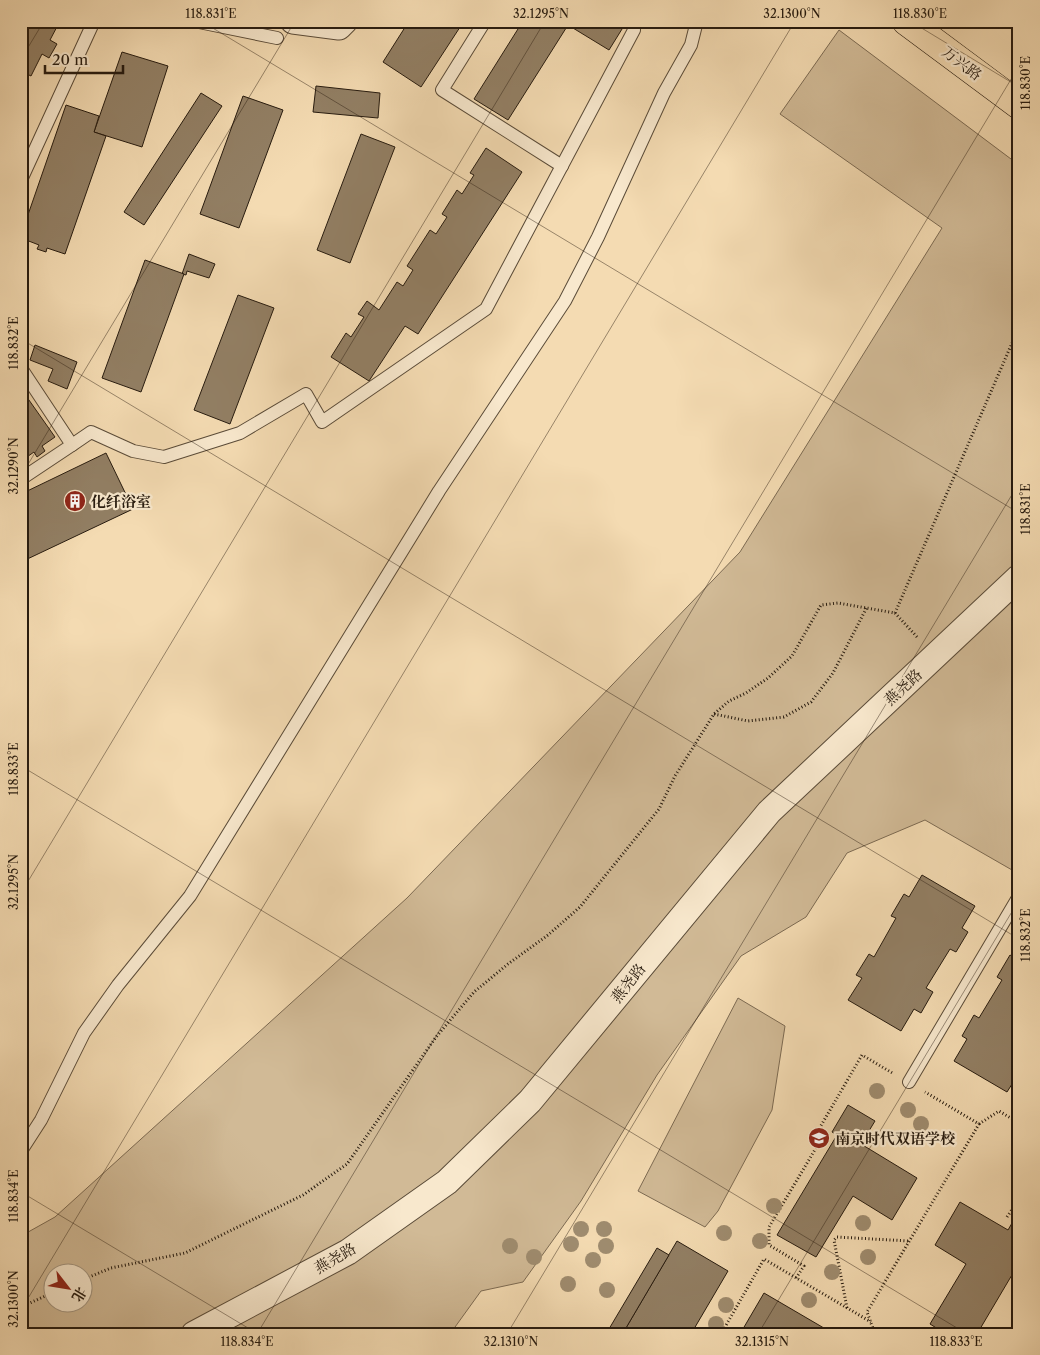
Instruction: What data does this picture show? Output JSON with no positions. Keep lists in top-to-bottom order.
{
  "streets": {
    "main road": ["万兴路"],
    "street": ["燕尧路"]
  },
  "places": {
    "building": ["化纤浴室"],
    "school or university": ["南京时代双语学校"]
  },
  "scale_bar": "20 m",
  "north": "bottom right",
  "coordinates": [
    "118.831°E",
    "32.1295°N",
    "32.1300°N",
    "118.830°E",
    "118.832°E",
    "32.1290°N",
    "118.833°E",
    "118.834°E",
    "32.1310°N",
    "32.1315°N"
  ]
}
